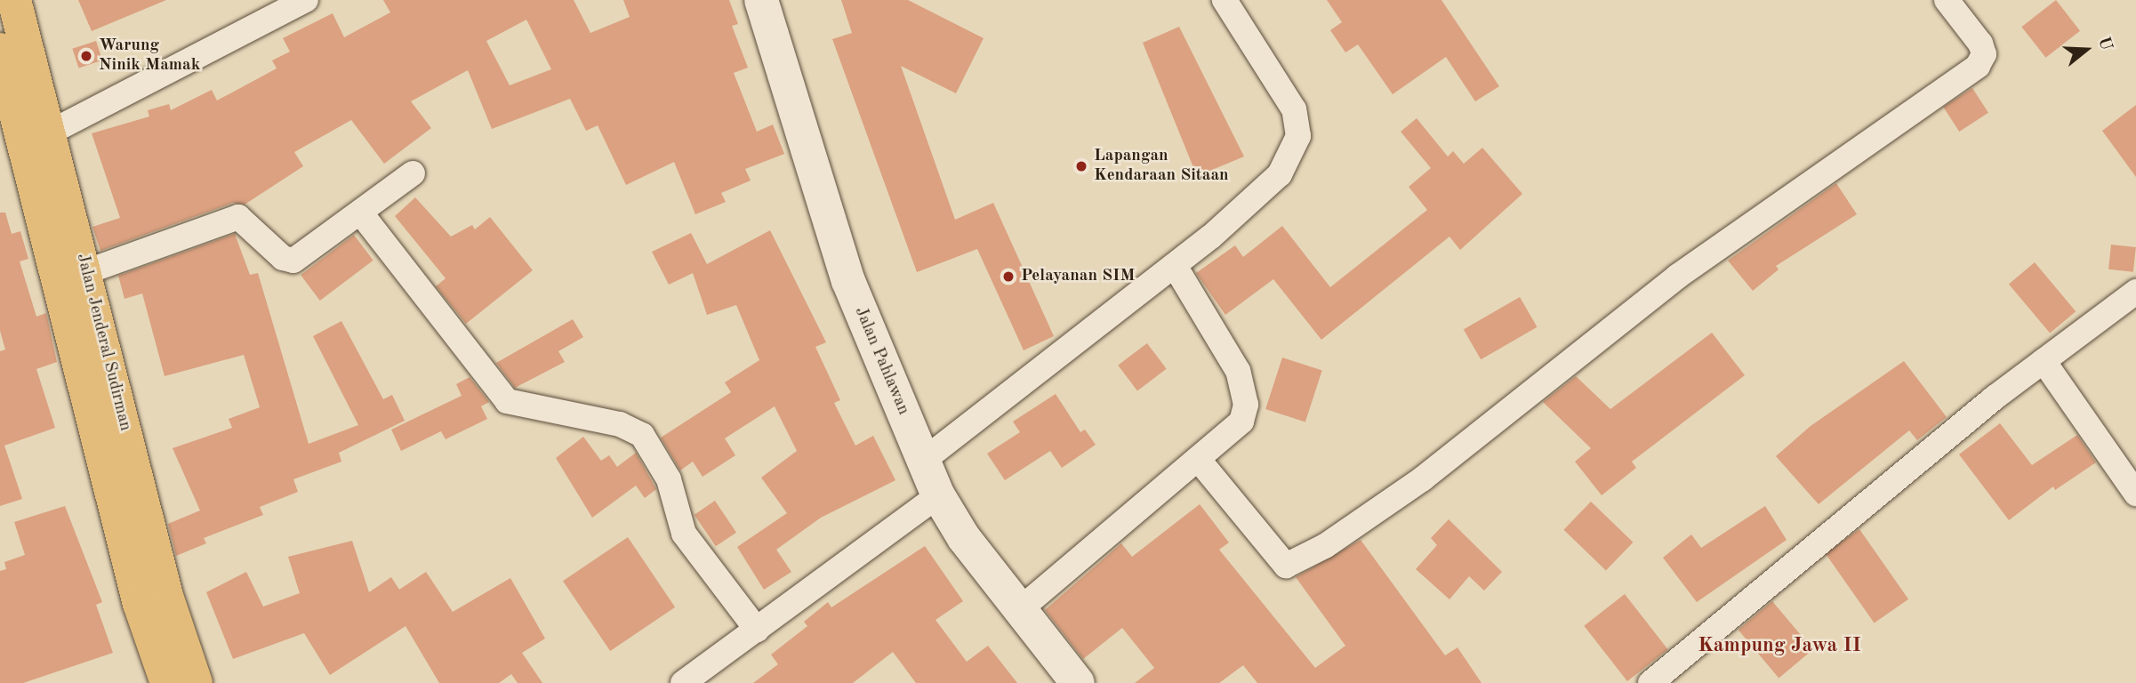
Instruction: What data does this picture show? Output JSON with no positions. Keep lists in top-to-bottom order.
{
  "streets": {
    "main road": ["Jalan Jenderal Sudirman"],
    "street": ["Jalan Pahlawan"]
  },
  "districts": ["Kampung Jawa II"],
  "places": ["Warung Ninik Mamak", "Lapangan Kendaraan Sitaan", "Pelayanan SIM"],
  "north": "right"
}
